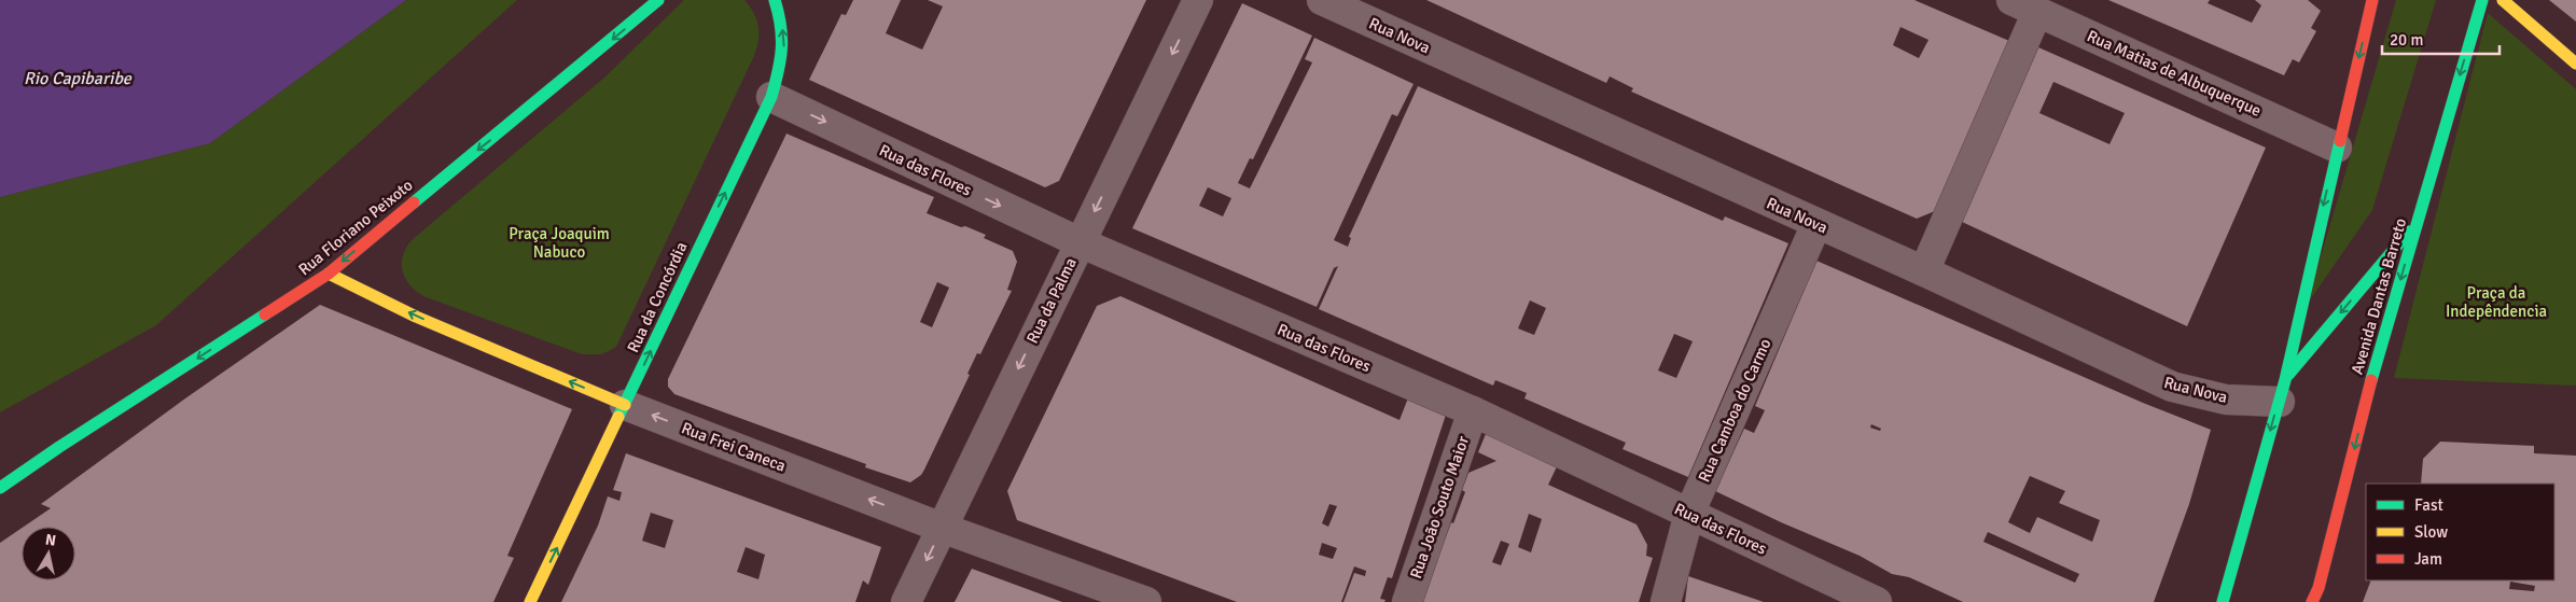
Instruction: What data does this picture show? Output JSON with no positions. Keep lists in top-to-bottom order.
{
  "streets": {
    "main road": [
      "Rua Floriano Peixoto",
      "Avenida Dantas Barreto",
      "Rua da Concórdia",
      "Rua Frei Caneca"
    ],
    "street": [
      "Rua Nova",
      "Rua Matias de Albuquerque",
      "Rua das Flores",
      "Rua da Palma",
      "Rua Camboa do Carmo",
      "Rua João Souto Maior"
    ]
  },
  "crossings": [
    ["Rua Nova", "Rua Camboa do Carmo"],
    ["Rua das Flores", "Rua da Concórdia"],
    ["Rua das Flores", "Rua da Palma"],
    ["Rua das Flores", "Rua Camboa do Carmo"],
    ["Rua das Flores", "Rua João Souto Maior"],
    ["Rua Floriano Peixoto", "Rua Frei Caneca"],
    ["Rua da Concórdia", "Rua Frei Caneca"],
    ["Rua da Palma", "Rua Frei Caneca"]
  ],
  "one_way": [
    "Rua Floriano Peixoto",
    "Rua da Concórdia",
    "Rua da Palma",
    "Rua Frei Caneca"
  ],
  "water": ["Rio Capibaribe"],
  "parks": ["Praça Joaquim Nabuco", "Praça da Indepêndencia"],
  "legend": ["Fast", "Slow", "Jam"],
  "scale_bar": "20 m",
  "north": "top"
}
